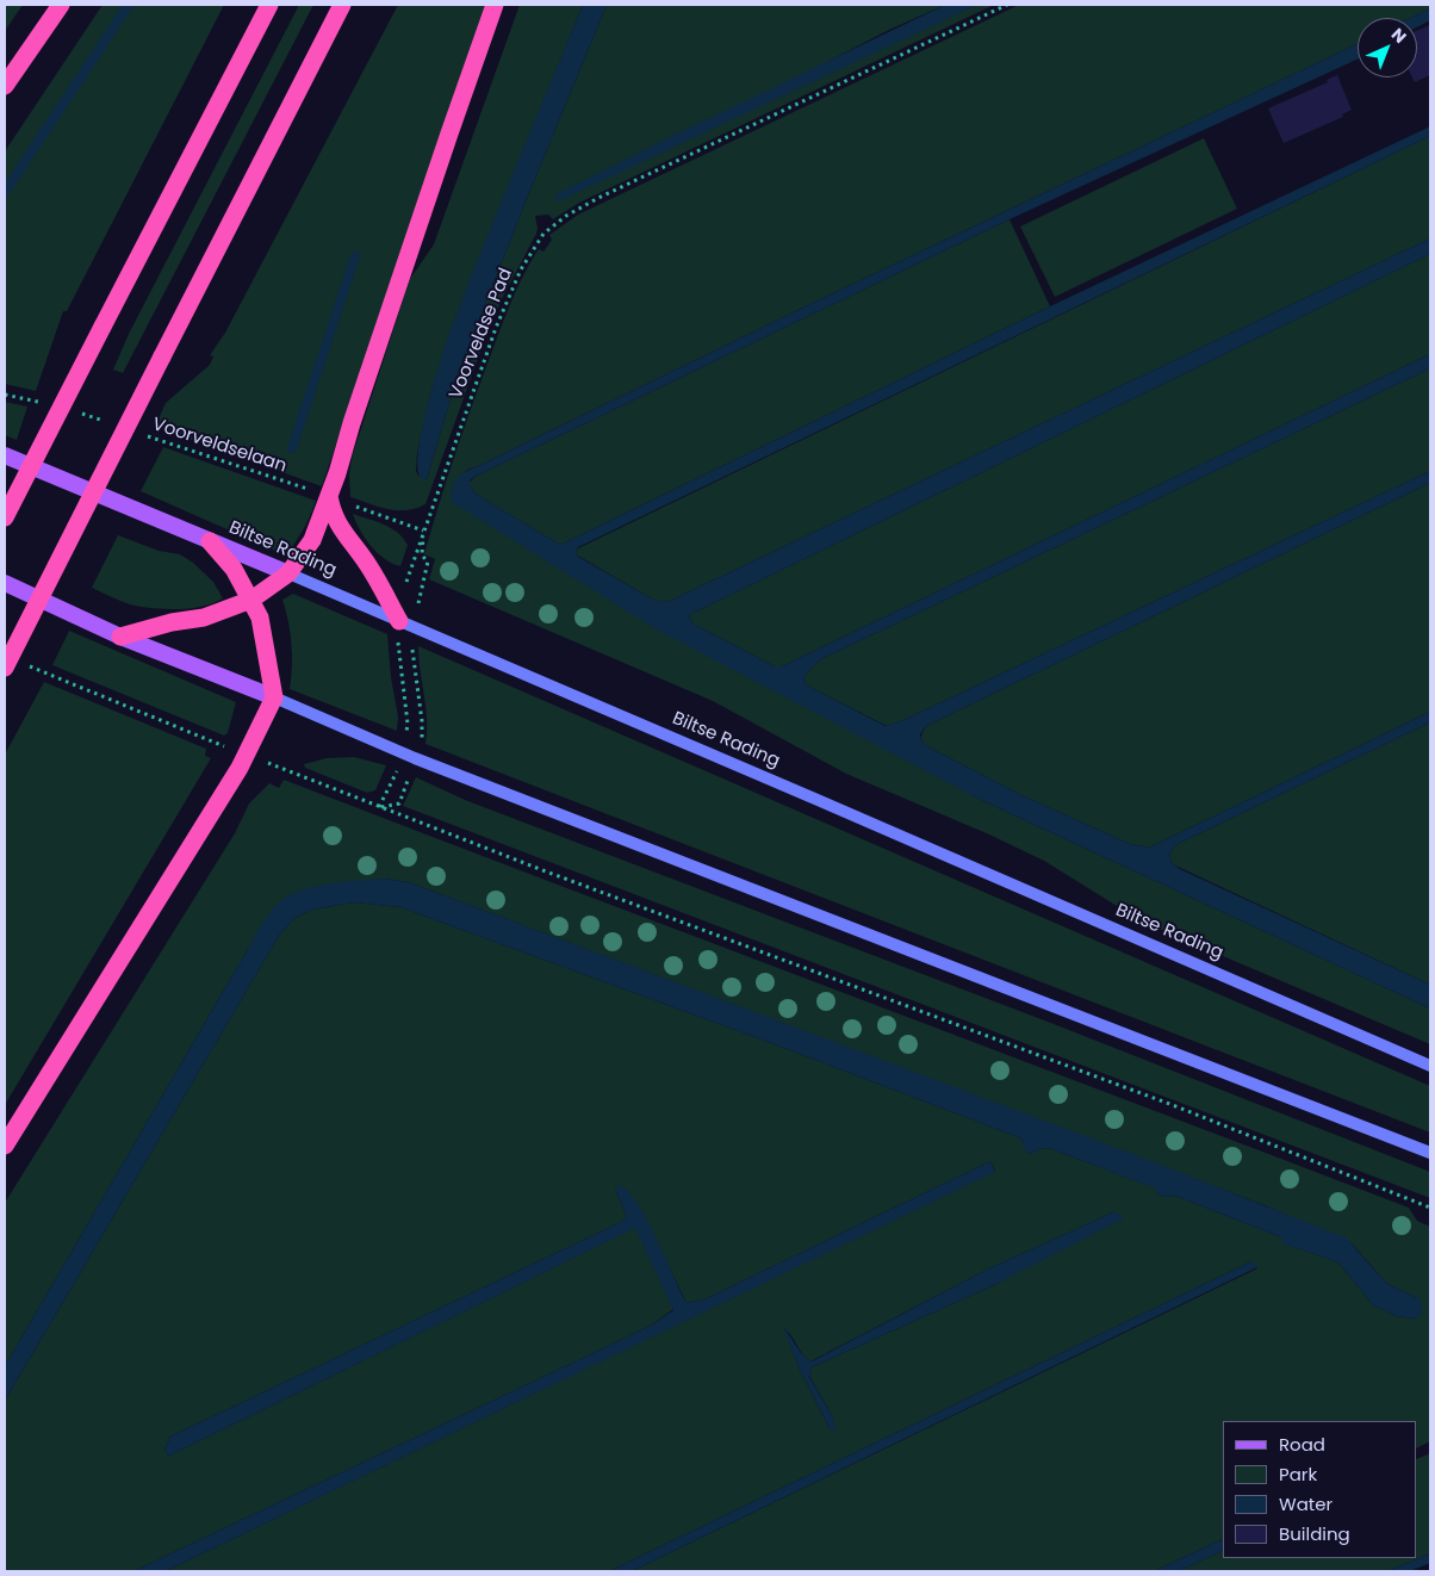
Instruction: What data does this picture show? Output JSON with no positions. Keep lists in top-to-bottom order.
{
  "streets": {
    "main road": ["Biltse Rading"],
    "path": ["Voorveldse Pad", "Voorveldselaan"]
  },
  "crossings": [
    ["Voorveldse Pad", "Voorveldselaan"],
    ["Voorveldse Pad", "Biltse Rading"]
  ],
  "legend": [
    "Road",
    "Park",
    "Water",
    "Building"
  ],
  "north": "top right"
}
